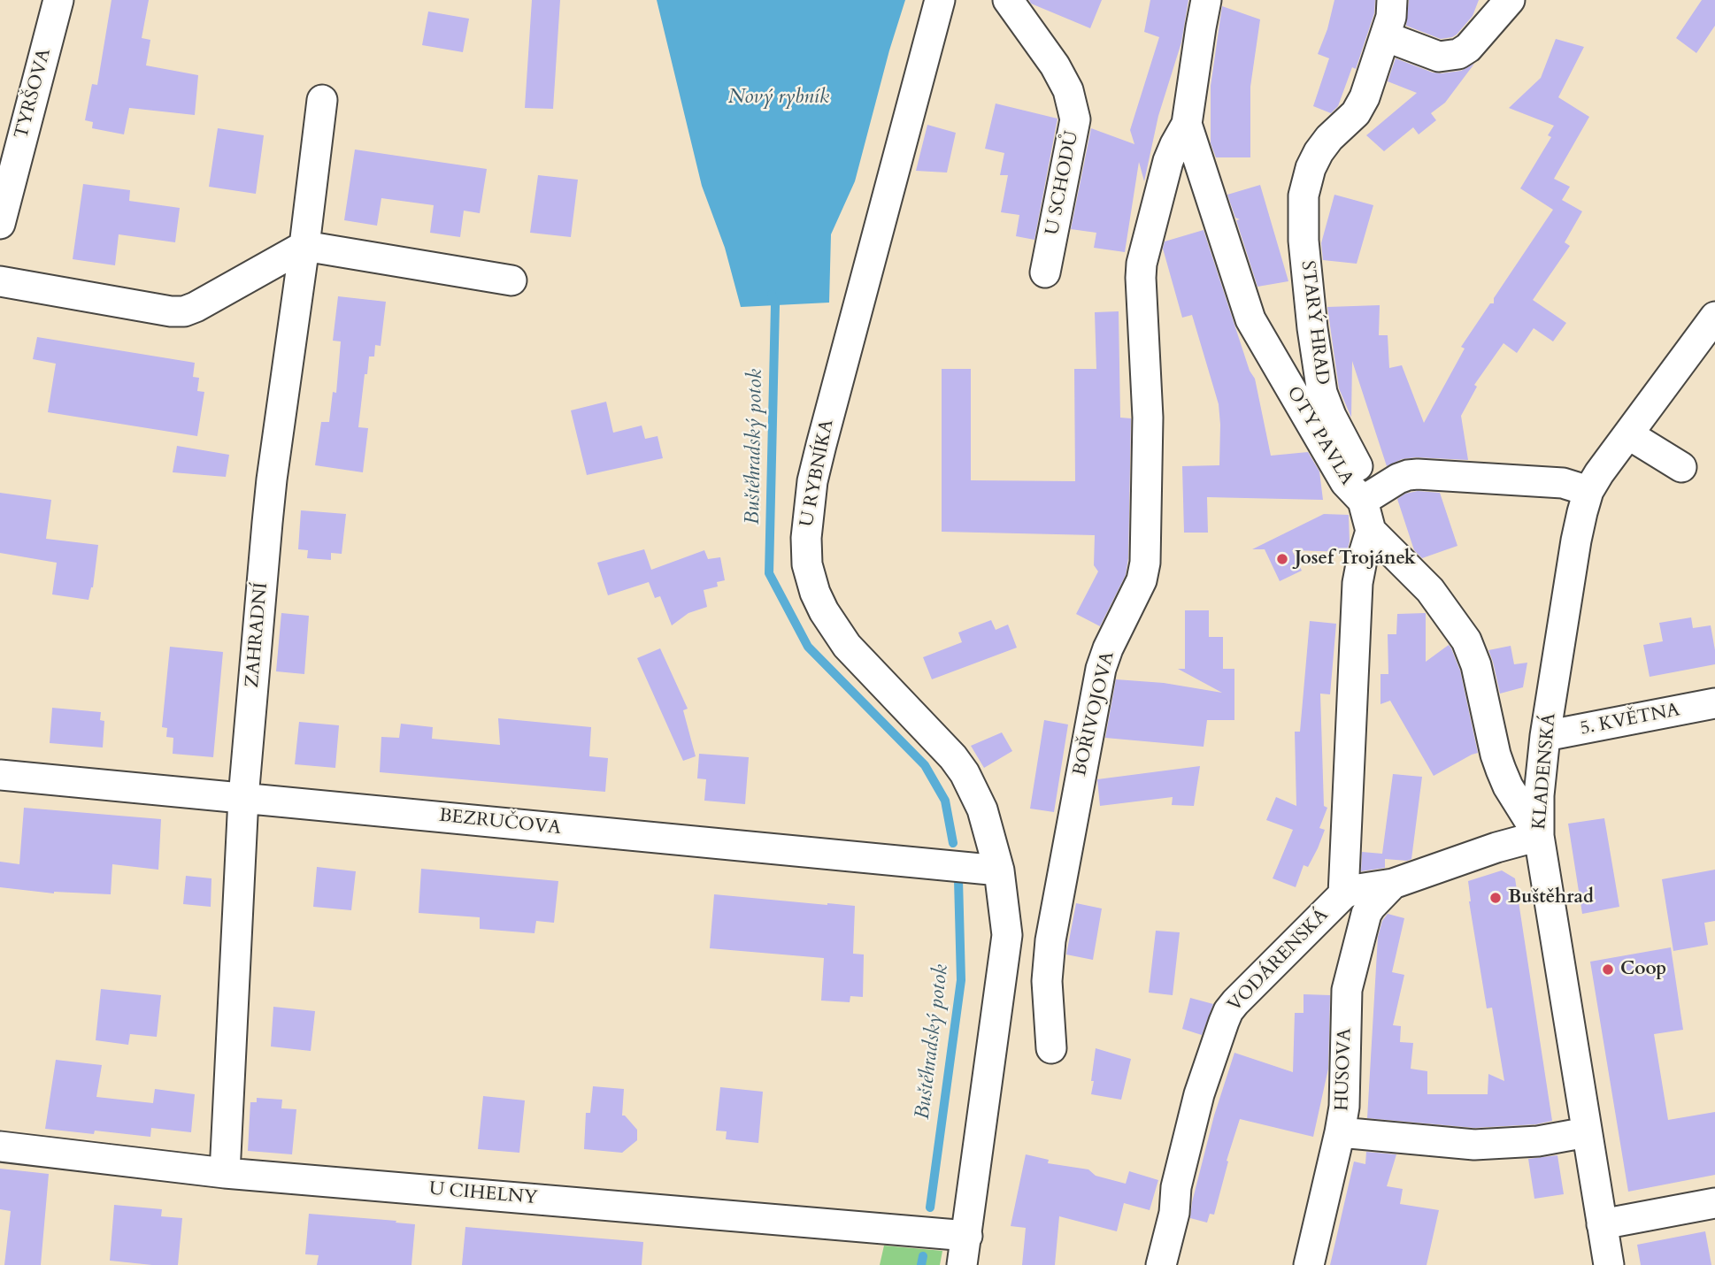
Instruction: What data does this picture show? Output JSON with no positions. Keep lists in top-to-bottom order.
{
  "streets": {
    "street": [
      "TYRŠOVA",
      "U SCHODŮ",
      "STARÝ HRAD",
      "OTY PAVLA",
      "U RYBNÍKA",
      "ZAHRADNÍ",
      "BOŘIVOJOVA",
      "5. KVĚTNA",
      "KLADENSKÁ",
      "BEZRUČOVA",
      "VODÁRENSKÁ",
      "HUSOVA",
      "U CIHELNY"
    ]
  },
  "crossings": [
    ["STARÝ HRAD", "OTY PAVLA"],
    ["OTY PAVLA", "BOŘIVOJOVA"],
    ["U RYBNÍKA", "BEZRUČOVA"],
    ["ZAHRADNÍ", "BEZRUČOVA"],
    ["ZAHRADNÍ", "U CIHELNY"],
    ["5. KVĚTNA", "KLADENSKÁ"],
    ["KLADENSKÁ", "VODÁRENSKÁ"],
    ["VODÁRENSKÁ", "HUSOVA"]
  ],
  "water": ["Nový rybník", "Buštěhradský potok"],
  "places": ["Josef Trojánek", "Buštěhrad", "Coop"]
}
